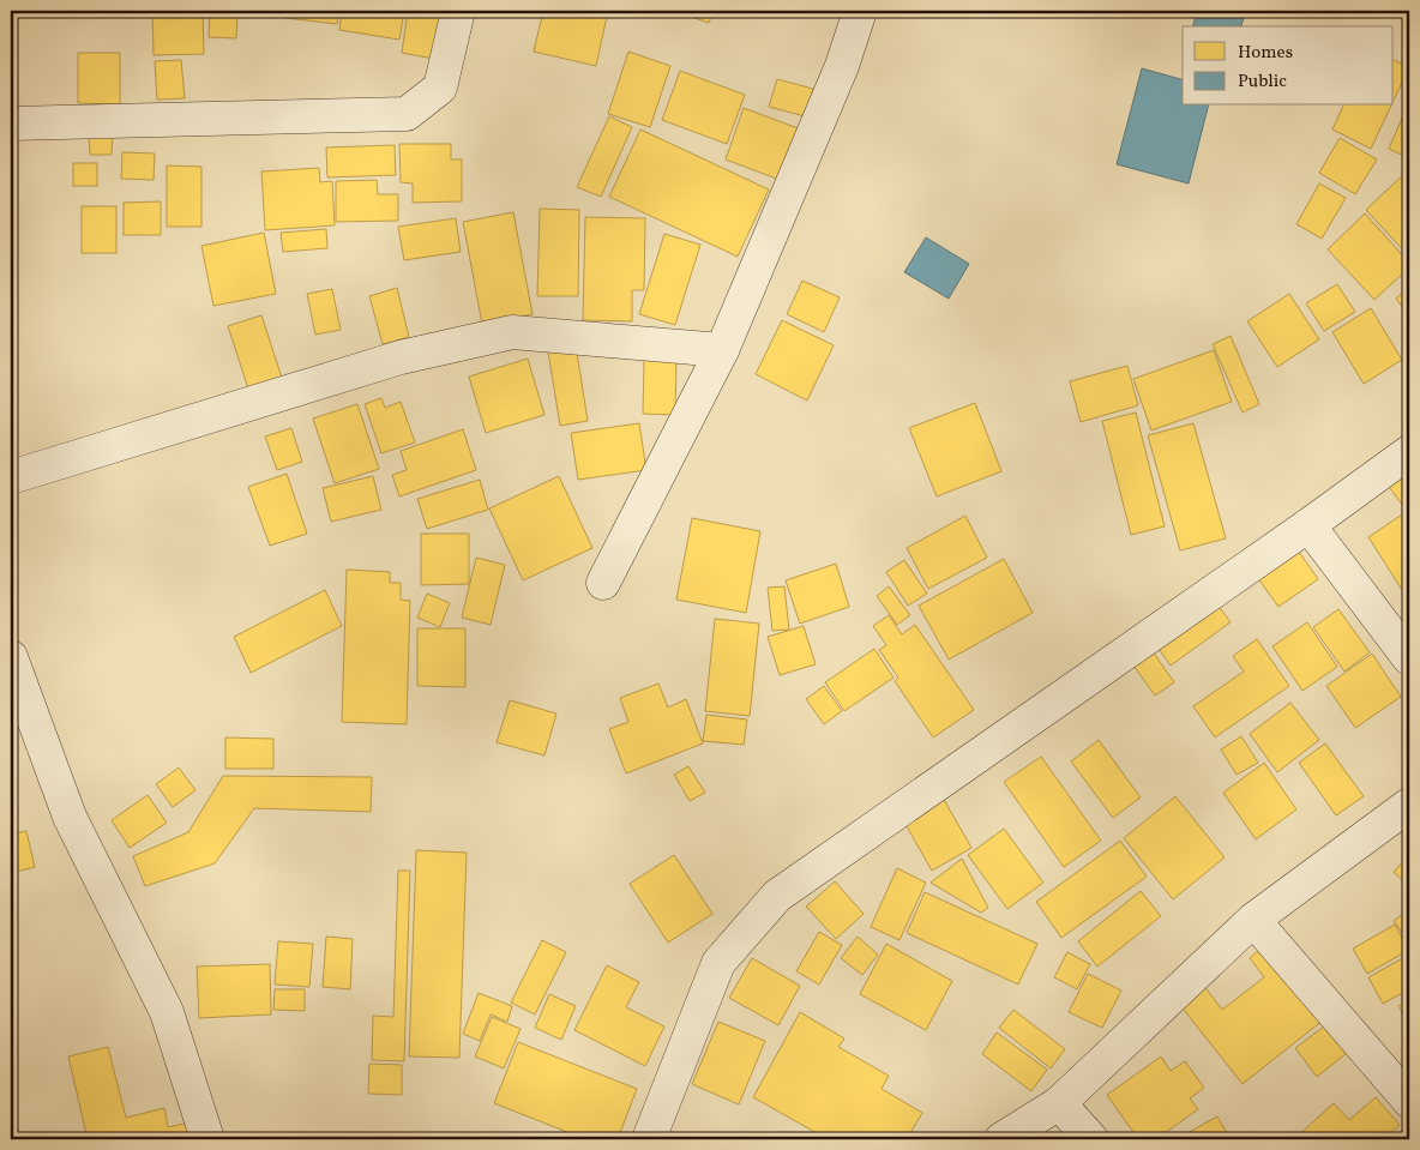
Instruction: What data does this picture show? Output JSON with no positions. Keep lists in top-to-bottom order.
{
  "legend": ["Homes", "Public"]
}
